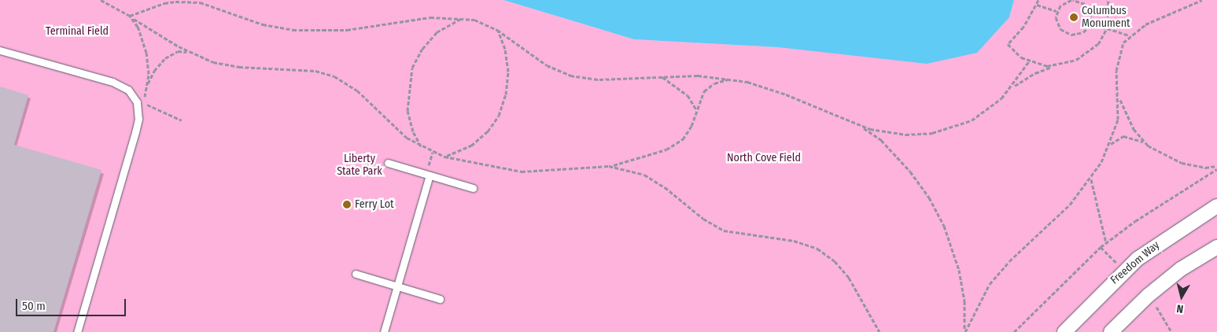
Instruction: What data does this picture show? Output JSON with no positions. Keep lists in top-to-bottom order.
{
  "streets": {
    "street": ["Freedom Way"]
  },
  "parks": ["Terminal Field", "North Cove Field", "Liberty State Park"],
  "places": ["Columbus Monument", "Ferry Lot"],
  "scale_bar": "50 m",
  "north": "bottom"
}
